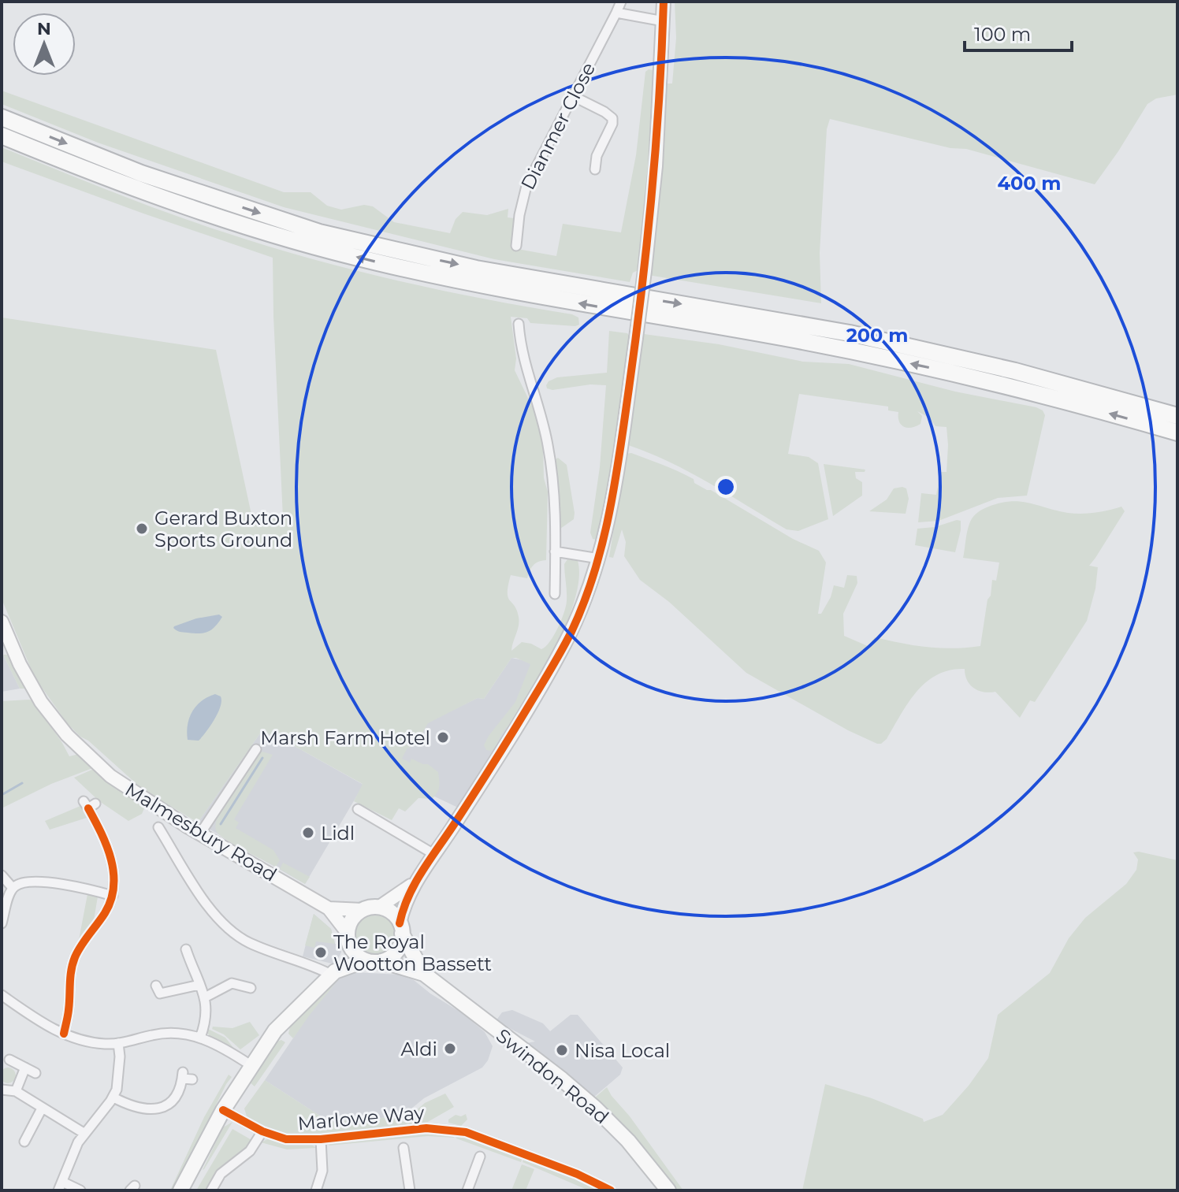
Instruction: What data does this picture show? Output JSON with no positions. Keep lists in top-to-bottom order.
{
  "streets": {
    "main road": ["Swindon Road"],
    "street": ["Dianmer Close", "Malmesbury Road", "Marlowe Way"]
  },
  "places": [
    "Gerard Buxton Sports Ground",
    "Marsh Farm Hotel",
    "Lidl",
    "The Royal Wootton Bassett",
    "Aldi",
    "Nisa Local"
  ],
  "scale_bar": "100 m",
  "north": "top",
  "rings": ["400 m", "200 m"]
}
